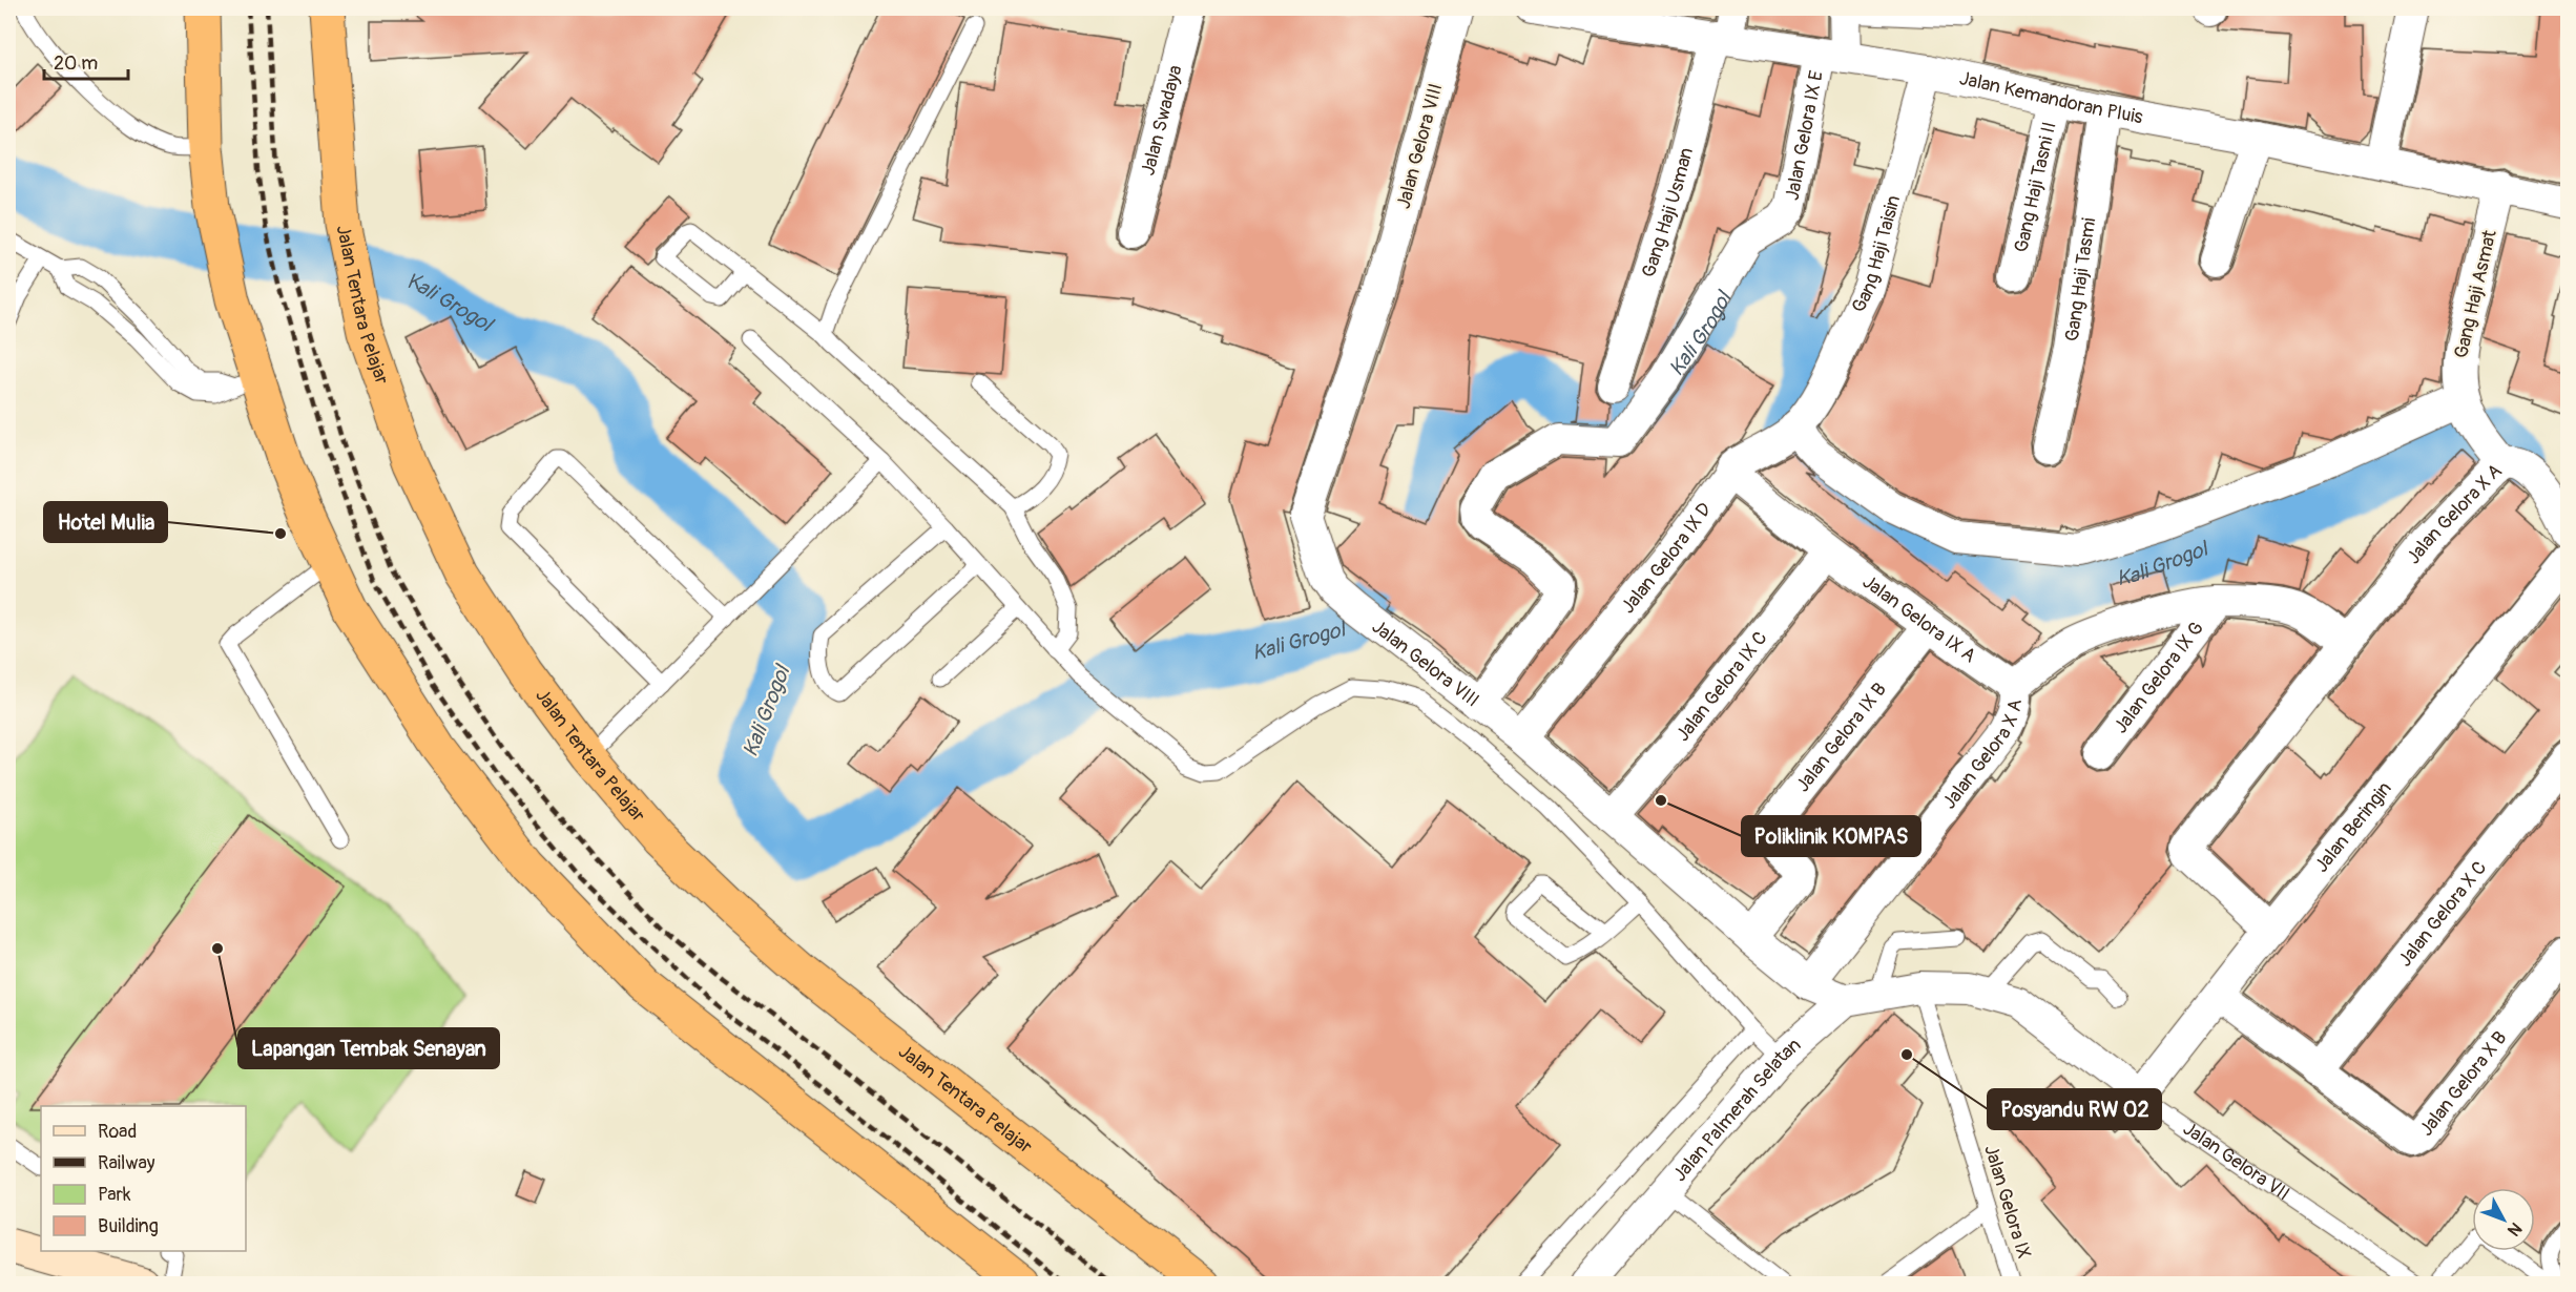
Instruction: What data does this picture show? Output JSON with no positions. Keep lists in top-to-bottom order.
{
  "streets": {
    "highway": ["Jalan Tentara Pelajar"],
    "street": [
      "Jalan Kemandoran Pluis",
      "Jalan Swadaya",
      "Jalan Gelora IX E",
      "Jalan Gelora VIII",
      "Gang Haji Tasni II",
      "Gang Haji Usman",
      "Gang Haji Taisin",
      "Gang Haji Tasmi",
      "Gang Haji Asmat",
      "Jalan Gelora X A",
      "Jalan Gelora IX D",
      "Jalan Gelora IX A",
      "Jalan Gelora IX G",
      "Jalan Gelora IX C",
      "Jalan Gelora IX B",
      "Jalan Beringin",
      "Jalan Gelora X C",
      "Jalan Gelora X B",
      "Jalan Palmerah Selatan",
      "Jalan Gelora VII"
    ],
    "lane": ["Jalan Gelora IX"]
  },
  "crossings": [
    ["Jalan Kemandoran Pluis", "Jalan Gelora IX E"],
    ["Jalan Kemandoran Pluis", "Gang Haji Tasni II"],
    ["Jalan Kemandoran Pluis", "Gang Haji Usman"],
    ["Jalan Kemandoran Pluis", "Gang Haji Taisin"],
    ["Jalan Kemandoran Pluis", "Gang Haji Tasmi"],
    ["Jalan Kemandoran Pluis", "Gang Haji Asmat"],
    ["Jalan Gelora IX E", "Jalan Gelora VIII"],
    ["Jalan Gelora VIII", "Jalan Gelora X A"],
    ["Jalan Gelora VIII", "Jalan Gelora IX D"],
    ["Jalan Gelora VIII", "Jalan Gelora IX C"],
    ["Jalan Gelora VIII", "Jalan Gelora IX B"],
    ["Jalan Gelora VIII", "Jalan Palmerah Selatan"],
    ["Gang Haji Taisin", "Jalan Gelora IX D"],
    ["Gang Haji Asmat", "Jalan Gelora X A"],
    ["Jalan Gelora X A", "Jalan Gelora IX A"],
    ["Jalan Gelora X A", "Jalan Gelora IX G"],
    ["Jalan Gelora X A", "Jalan Beringin"],
    ["Jalan Gelora IX A", "Jalan Gelora IX C"],
    ["Jalan Gelora IX A", "Jalan Gelora IX B"],
    ["Jalan Beringin", "Jalan Gelora X B"],
    ["Jalan Beringin", "Jalan Gelora VII"],
    ["Jalan Gelora X C", "Jalan Gelora X B"],
    ["Jalan Palmerah Selatan", "Jalan Gelora VII"],
    ["Jalan Palmerah Selatan", "Jalan Gelora IX"],
    ["Jalan Gelora VII", "Jalan Gelora IX"]
  ],
  "water": ["Kali Grogol"],
  "places": [
    "Hotel Mulia",
    "Poliklinik KOMPAS",
    "Lapangan Tembak Senayan",
    "Posyandu RW 02"
  ],
  "legend": [
    "Road",
    "Railway",
    "Park",
    "Building"
  ],
  "scale_bar": "20 m",
  "north": "bottom right"
}
